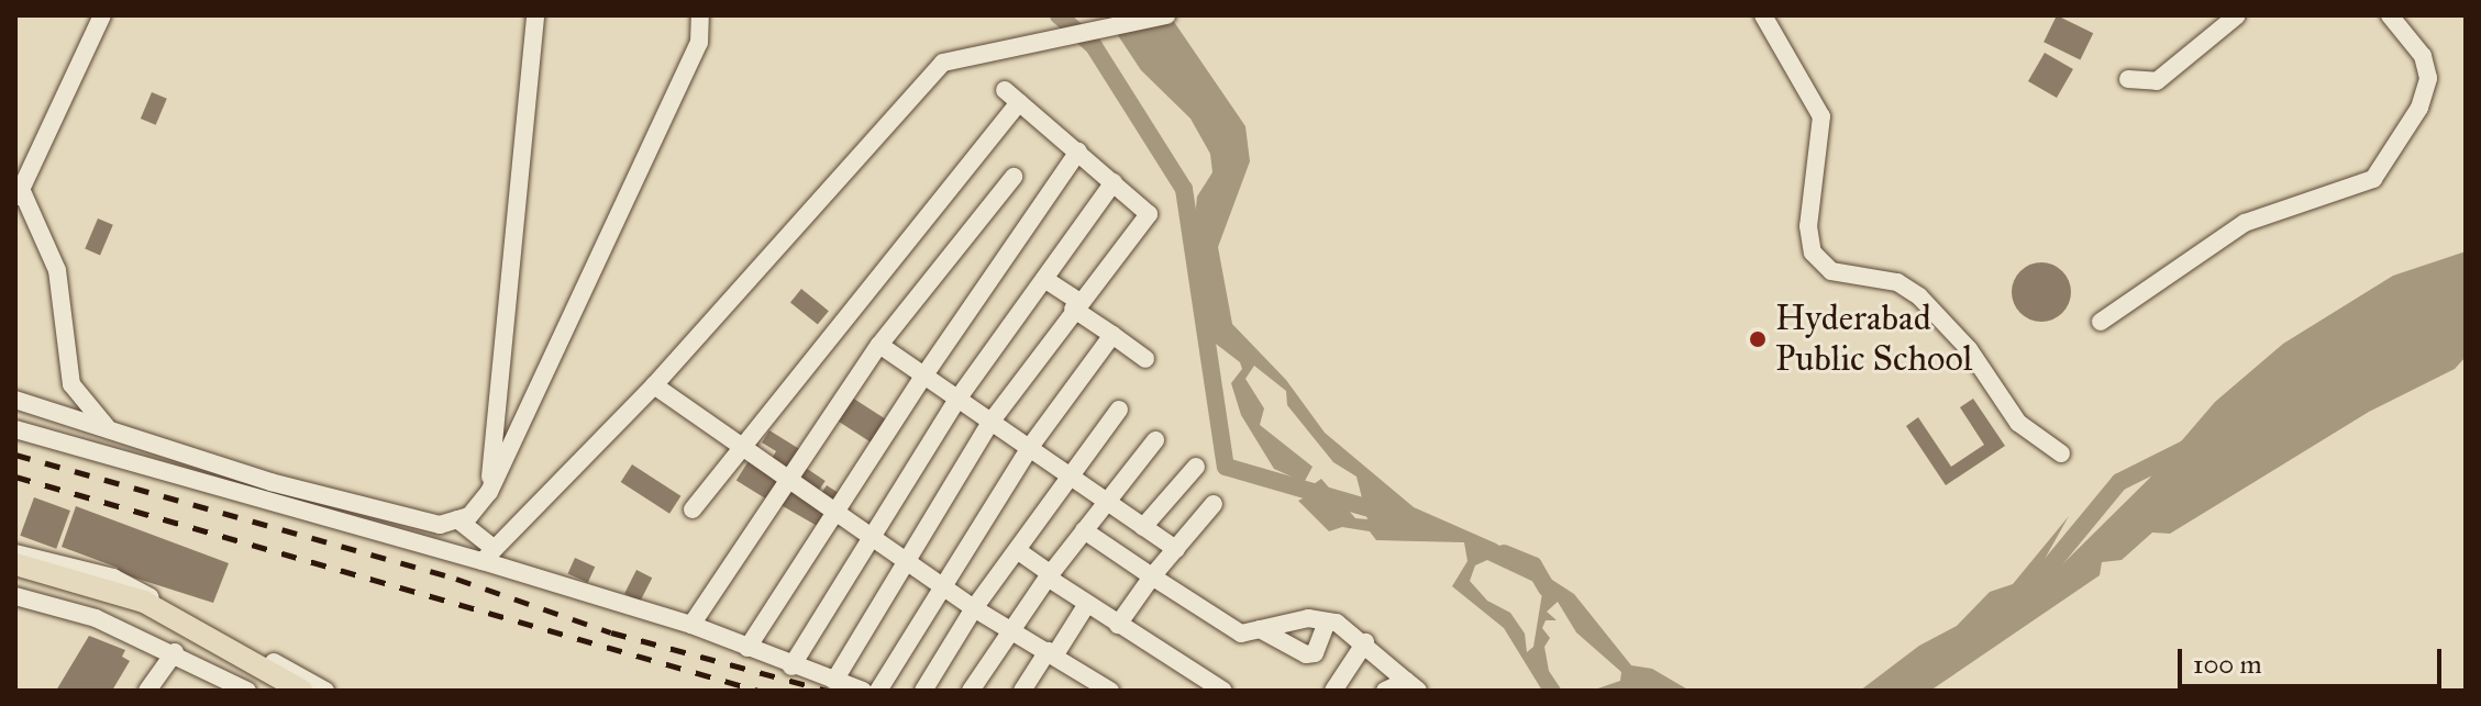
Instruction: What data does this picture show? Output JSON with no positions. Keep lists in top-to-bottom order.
{
  "places": ["Hyderabad Public School"],
  "scale_bar": "100 m"
}
